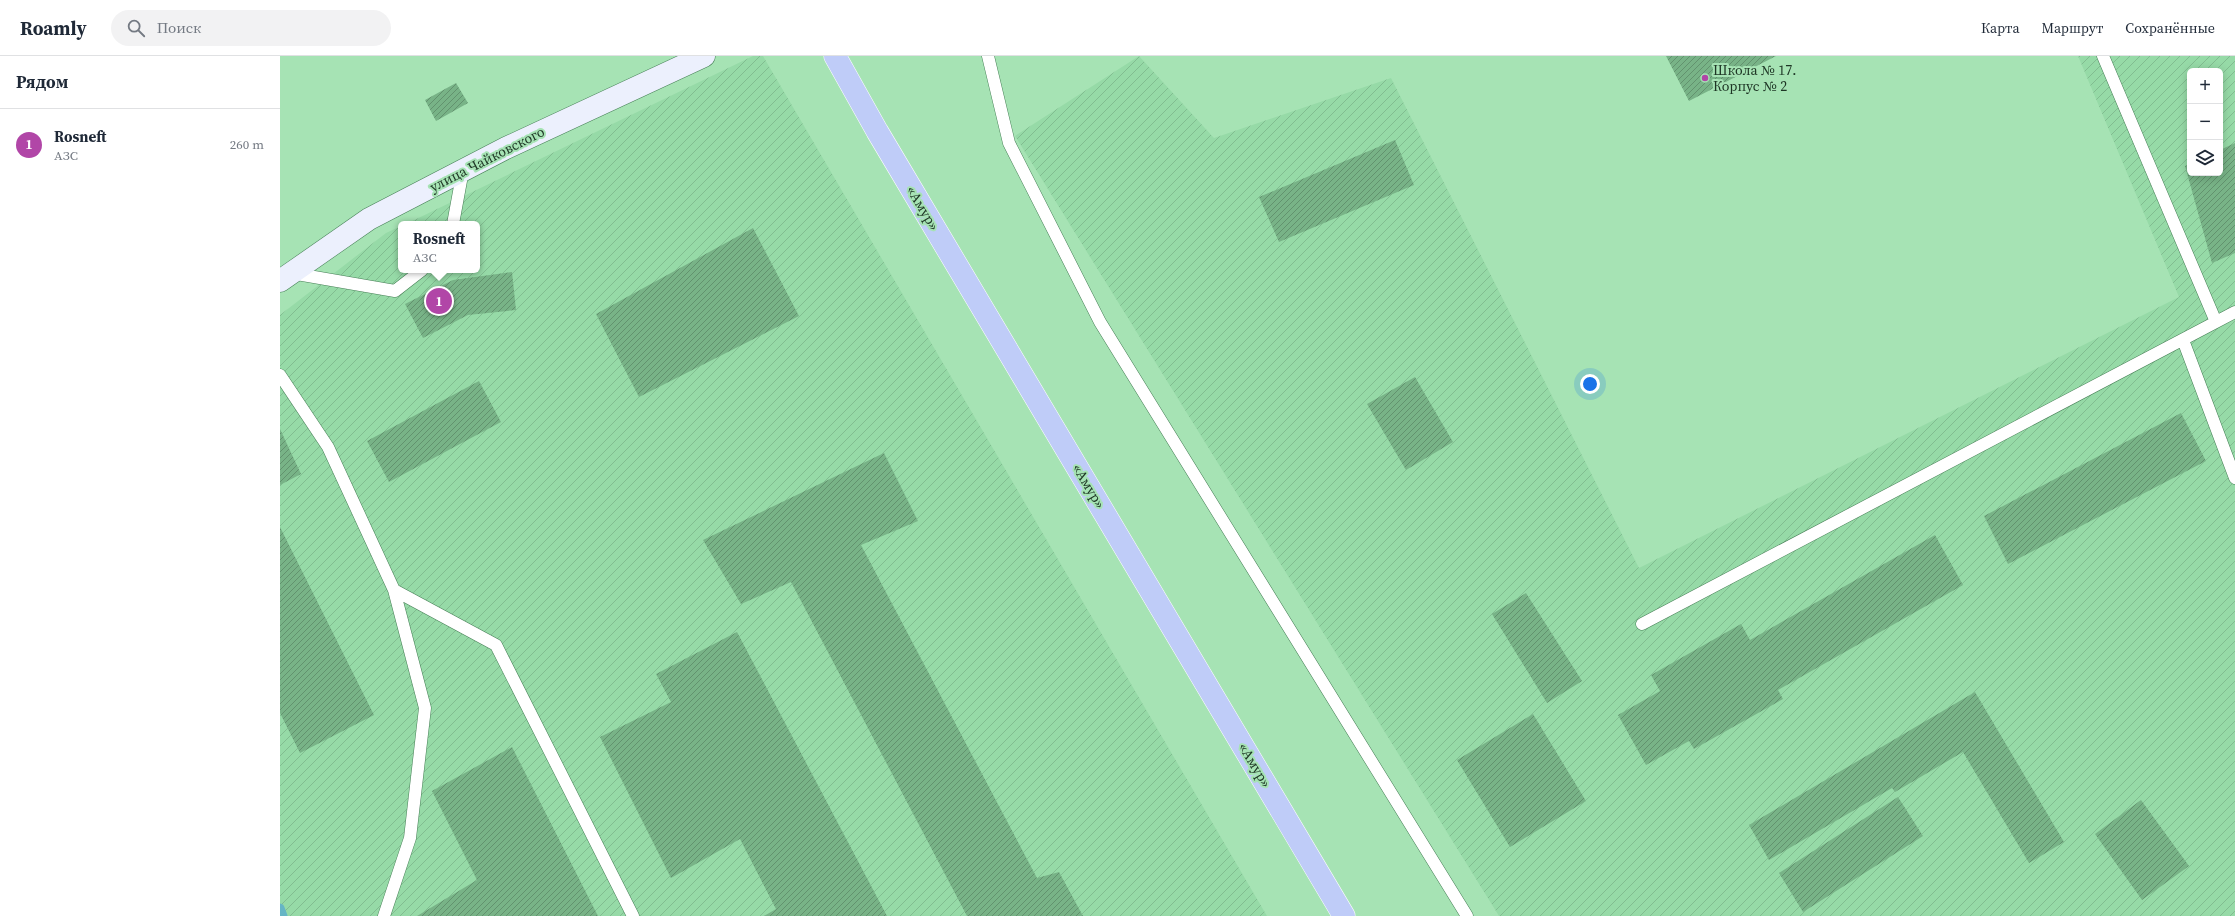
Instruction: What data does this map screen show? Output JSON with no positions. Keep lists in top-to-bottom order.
{
  "streets": {
    "highway": ["«Амур»"],
    "street": ["улица Чайковского"]
  },
  "places": ["Школа № 17. Корпус № 2"],
  "page": {
    "header": "Roamly",
    "search": "Поиск",
    "nav": ["Карта", "Маршрут", "Сохранённые"],
    "heading": "Рядом",
    "map_buttons": ["+", "−"],
    "list": [
      {
        "mark": "1",
        "name": "Rosneft",
        "note": "АЗС",
        "value": "260 m"
      }
    ],
    "popup": ["Rosneft", "АЗС"],
    "pins": "1"
  }
}
